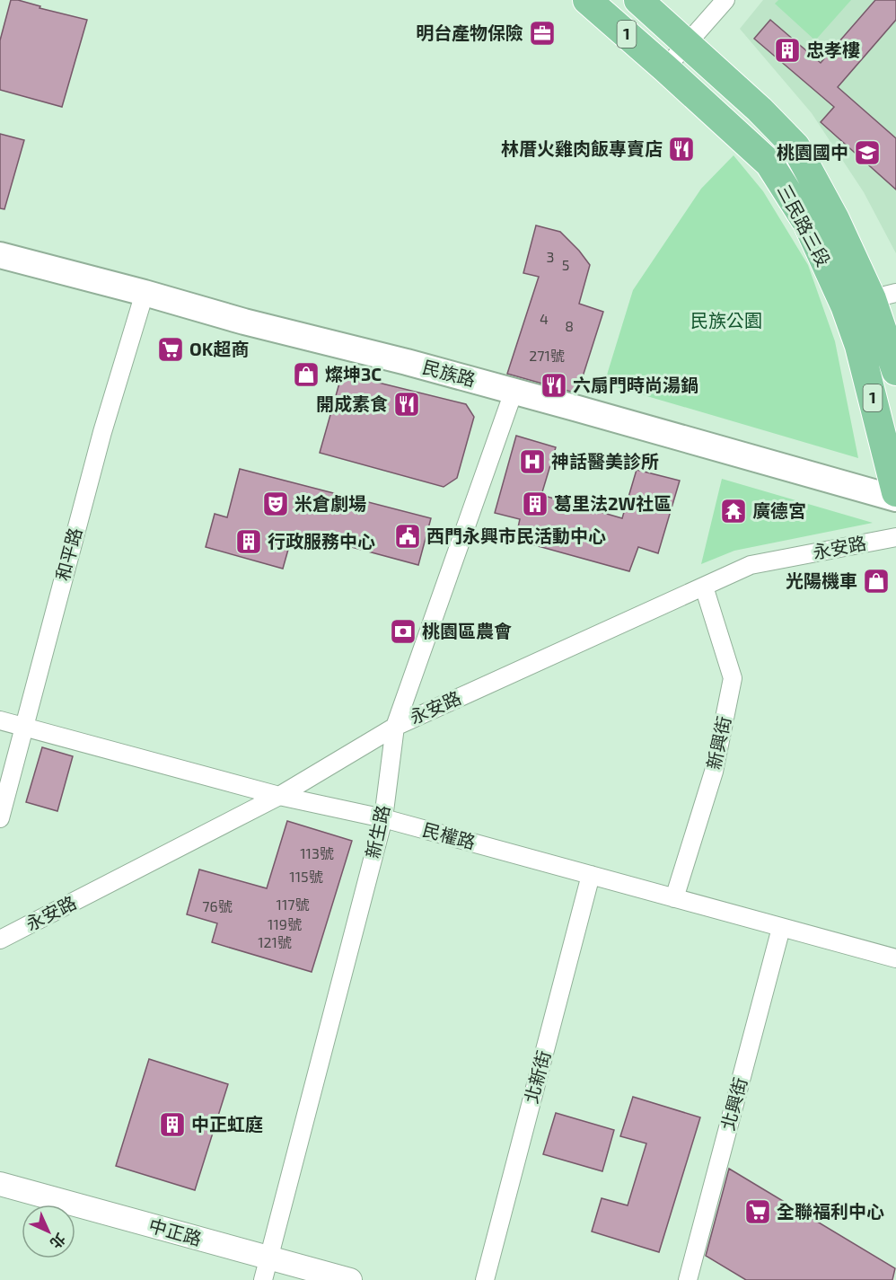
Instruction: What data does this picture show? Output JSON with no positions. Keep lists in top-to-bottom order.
{
  "streets": {
    "main road": ["1", "三民路三段", "民族路"],
    "street": [
      "永安路",
      "和平路",
      "新興街",
      "新生路",
      "民權路",
      "北新街",
      "北興街",
      "中正路"
    ]
  },
  "crossings": [
    ["民族路", "和平路"],
    ["民族路", "新生路"],
    ["永安路", "新興街"],
    ["永安路", "新生路"],
    ["永安路", "民權路"],
    ["和平路", "民權路"],
    ["新興街", "民權路"],
    ["新生路", "民權路"],
    ["新生路", "中正路"],
    ["民權路", "北新街"],
    ["民權路", "北興街"]
  ],
  "parks": ["民族公園"],
  "places": {
    "office": ["明台產物保險"],
    "building": [
      "忠孝樓",
      "葛里法2W社區",
      "行政服務中心",
      "中正虹庭"
    ],
    "restaurant": ["林厝火雞肉飯專賣店", "六扇門時尚湯鍋", "開成素食"],
    "school or university": ["桃園國中"],
    "supermarket": ["OK超商", "全聯福利中心"],
    "shop": ["燦坤3C", "光陽機車"],
    "hospital": ["神話醫美診所"],
    "theatre": ["米倉劇場"],
    "temple": ["廣德宮"],
    "public building": ["西門永興市民活動中心"],
    "bank": ["桃園區農會"]
  },
  "house_numbers": [
    "3",
    "5",
    "4",
    "8",
    "271號",
    "113號",
    "115號",
    "117號",
    "76號",
    "119號",
    "121號"
  ],
  "north": "bottom right"
}
